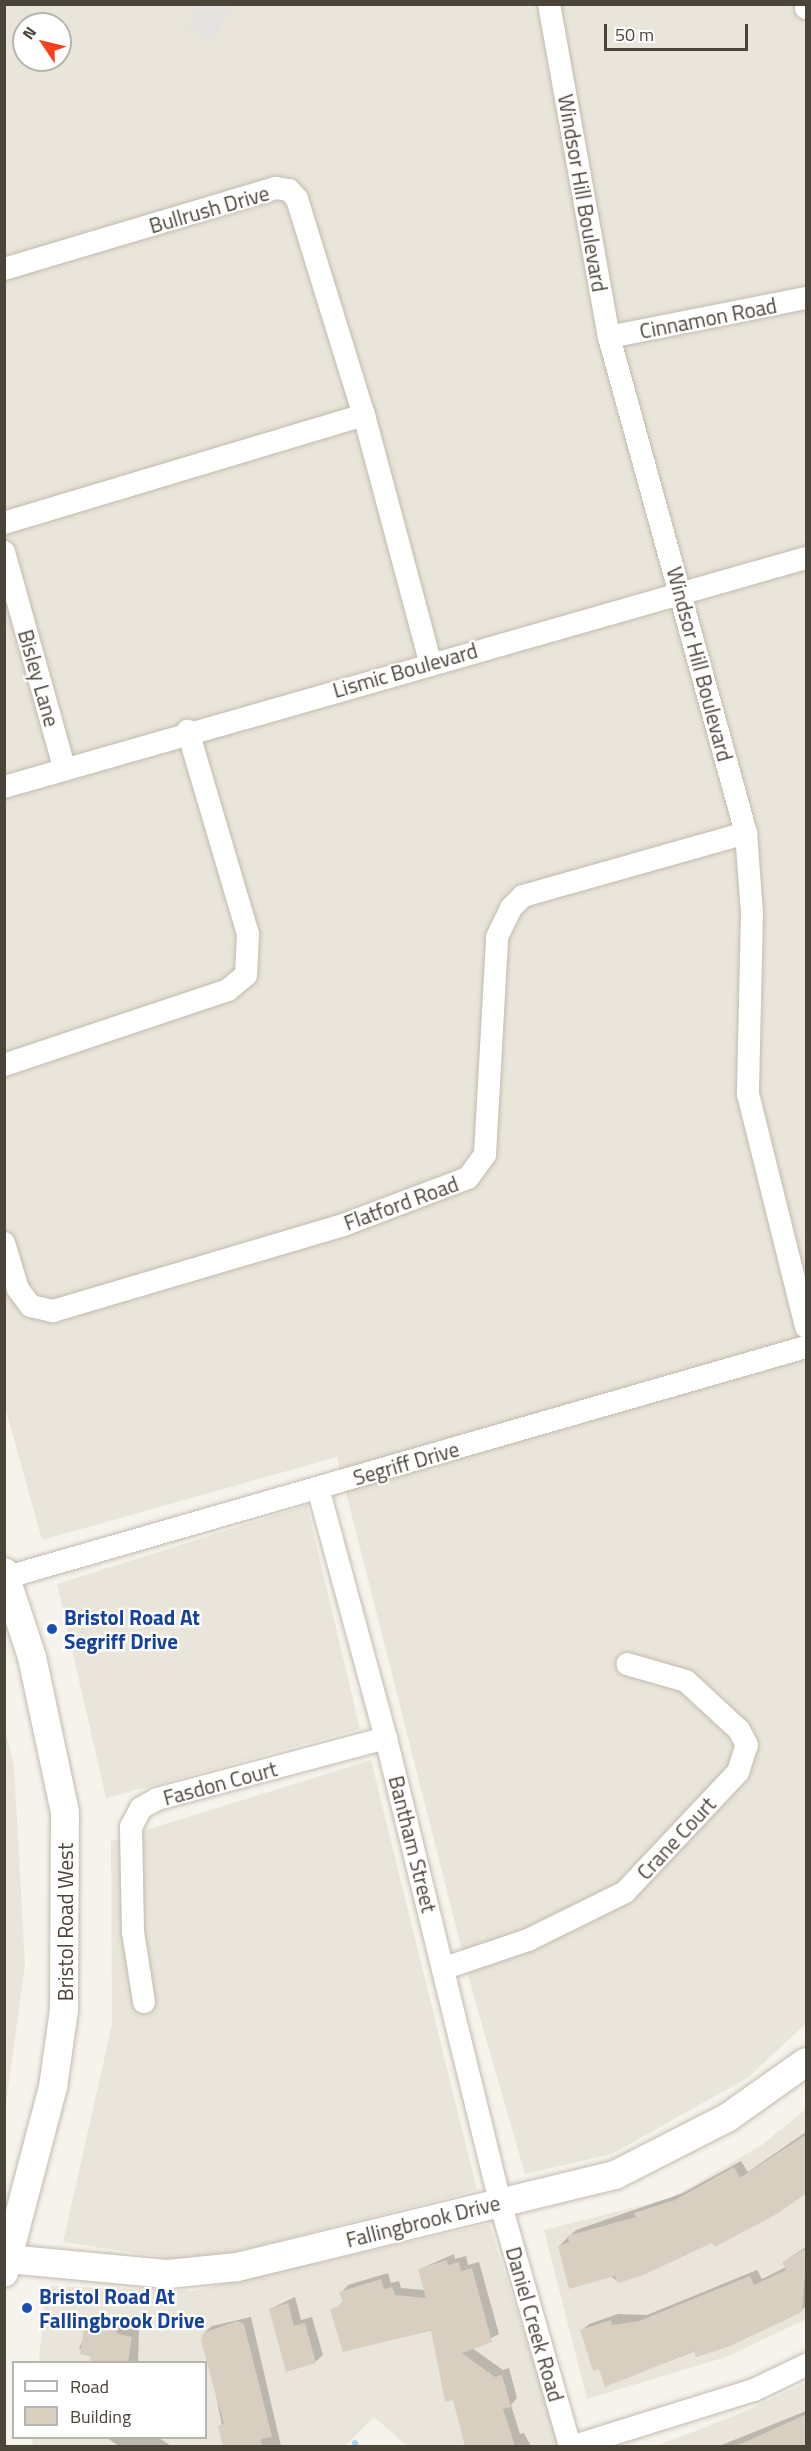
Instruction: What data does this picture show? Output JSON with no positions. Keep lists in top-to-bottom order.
{
  "streets": {
    "street": [
      "Windsor Hill Boulevard",
      "Bullrush Drive",
      "Cinnamon Road",
      "Lismic Boulevard",
      "Bisley Lane",
      "Flatford Road",
      "Segriff Drive",
      "Fasdon Court",
      "Crane Court",
      "Bantham Street",
      "Bristol Road West",
      "Fallingbrook Drive",
      "Daniel Creek Road"
    ]
  },
  "crossings": [
    ["Windsor Hill Boulevard", "Cinnamon Road"],
    ["Windsor Hill Boulevard", "Lismic Boulevard"],
    ["Windsor Hill Boulevard", "Flatford Road"],
    ["Bullrush Drive", "Lismic Boulevard"],
    ["Lismic Boulevard", "Bisley Lane"],
    ["Segriff Drive", "Bantham Street"],
    ["Segriff Drive", "Bristol Road West"],
    ["Fasdon Court", "Bantham Street"],
    ["Crane Court", "Bantham Street"],
    ["Bantham Street", "Fallingbrook Drive"],
    ["Bantham Street", "Daniel Creek Road"],
    ["Bristol Road West", "Fallingbrook Drive"],
    ["Fallingbrook Drive", "Daniel Creek Road"]
  ],
  "places": ["Bristol Road At Segriff Drive", "Bristol Road At Fallingbrook Drive"],
  "legend": ["Road", "Building"],
  "scale_bar": "50 m",
  "north": "top left"
}
